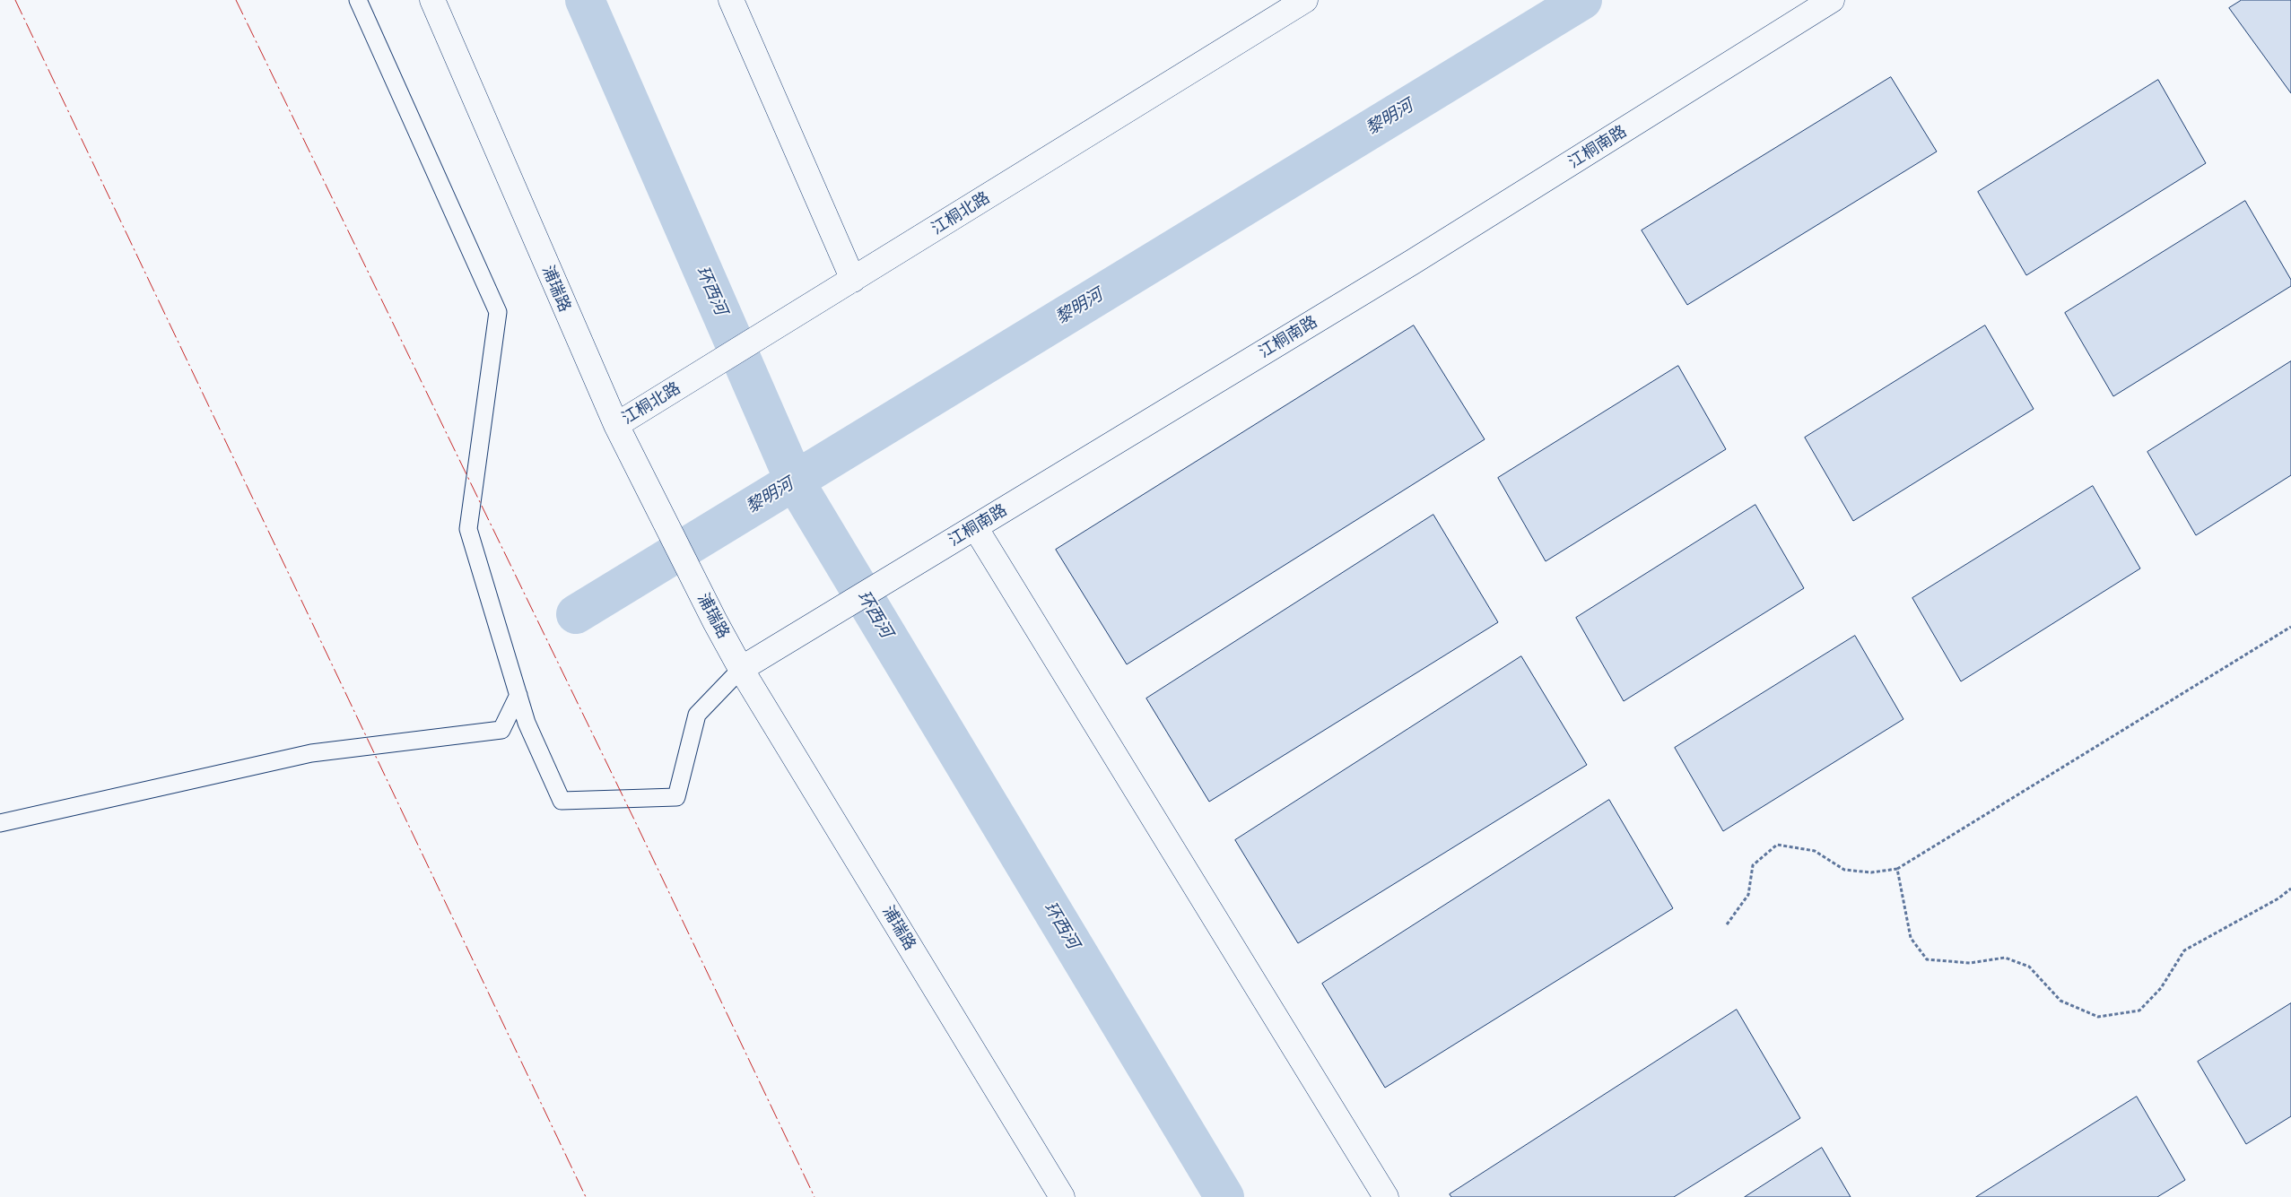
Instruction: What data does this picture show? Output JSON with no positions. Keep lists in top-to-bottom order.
{
  "streets": {
    "street": ["江桐南路", "江桐北路", "浦瑞路"]
  },
  "crossings": [
    ["江桐南路", "浦瑞路"],
    ["江桐北路", "浦瑞路"]
  ],
  "water": ["黎明河", "环西河"]
}
